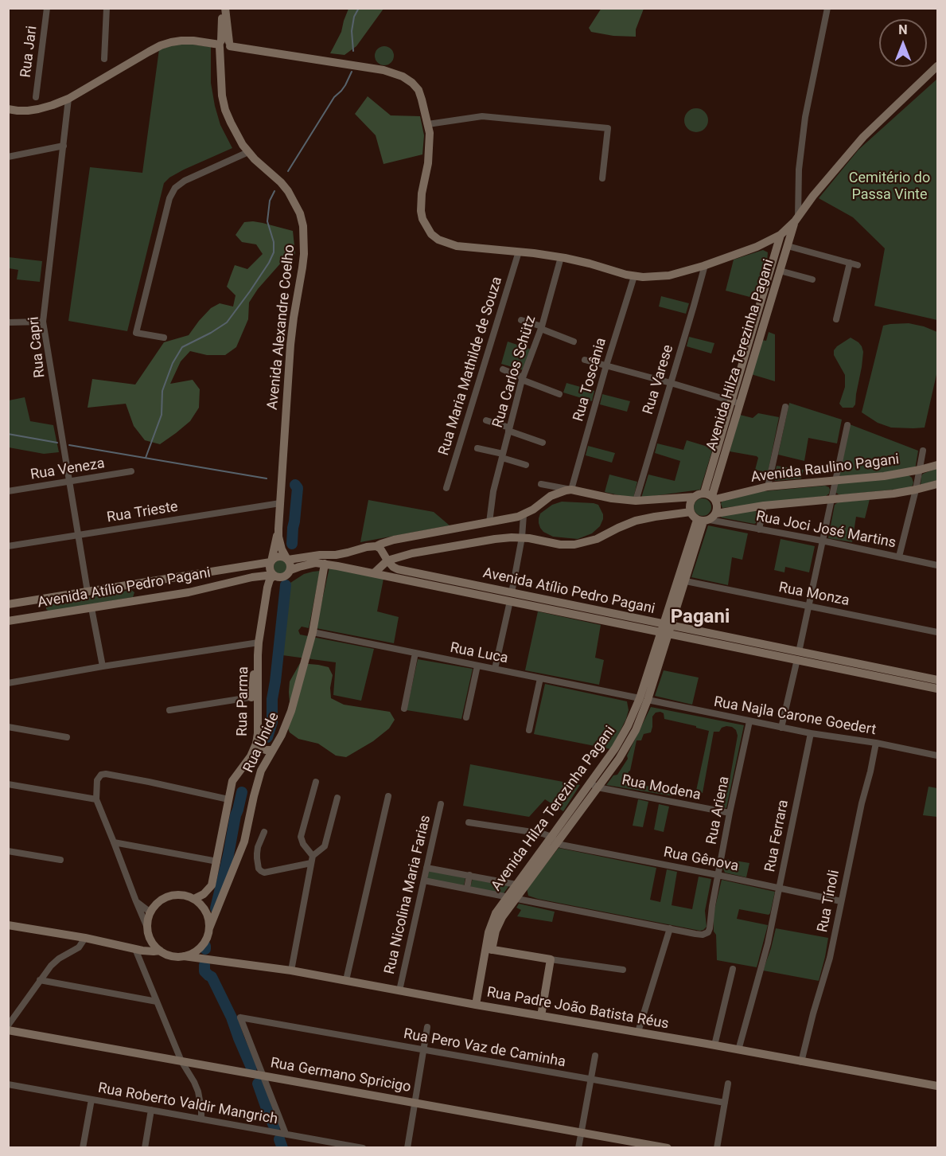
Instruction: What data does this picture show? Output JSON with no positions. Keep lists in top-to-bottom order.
{
  "streets": {
    "main road": [
      "Avenida Alexandre Coelho",
      "Avenida Hilza Terezinha Pagani",
      "Avenida Raulino Pagani",
      "Avenida Atílio Pedro Pagani",
      "Rua Parma",
      "Rua Unide",
      "Rua Padre João Batista Réus",
      "Rua Germano Spricigo"
    ],
    "street": [
      "Rua Jari",
      "Rua Capri",
      "Rua Maria Mathilde de Souza",
      "Rua Carlos Schütz",
      "Rua Toscânia",
      "Rua Varese",
      "Rua Veneza",
      "Rua Trieste",
      "Rua Joci José Martins",
      "Rua Monza",
      "Rua Luca",
      "Rua Najla Carone Goedert",
      "Rua Modena",
      "Rua Ariena",
      "Rua Ferrara",
      "Rua Gênova",
      "Rua Nicolina Maria Farias",
      "Rua Tínoli",
      "Rua Pero Vaz de Caminha",
      "Rua Roberto Valdir Mangrich"
    ]
  },
  "crossings": [
    ["Avenida Alexandre Coelho", "Rua Trieste"],
    ["Avenida Alexandre Coelho", "Avenida Atílio Pedro Pagani"],
    ["Avenida Alexandre Coelho", "Rua Parma"],
    ["Rua Capri", "Rua Veneza"],
    ["Rua Capri", "Rua Trieste"],
    ["Rua Capri", "Avenida Atílio Pedro Pagani"],
    ["Avenida Hilza Terezinha Pagani", "Avenida Raulino Pagani"],
    ["Avenida Hilza Terezinha Pagani", "Rua Joci José Martins"],
    ["Avenida Hilza Terezinha Pagani", "Avenida Atílio Pedro Pagani"],
    ["Avenida Hilza Terezinha Pagani", "Rua Monza"],
    ["Avenida Hilza Terezinha Pagani", "Rua Luca"],
    ["Avenida Hilza Terezinha Pagani", "Rua Najla Carone Goedert"],
    ["Avenida Hilza Terezinha Pagani", "Rua Modena"],
    ["Avenida Hilza Terezinha Pagani", "Rua Gênova"],
    ["Avenida Hilza Terezinha Pagani", "Rua Padre João Batista Réus"],
    ["Avenida Raulino Pagani", "Rua Joci José Martins"],
    ["Avenida Atílio Pedro Pagani", "Rua Parma"],
    ["Avenida Atílio Pedro Pagani", "Rua Unide"],
    ["Rua Luca", "Rua Najla Carone Goedert"],
    ["Rua Luca", "Rua Unide"],
    ["Rua Parma", "Rua Unide"],
    ["Rua Parma", "Rua Padre João Batista Réus"],
    ["Rua Najla Carone Goedert", "Rua Ariena"],
    ["Rua Najla Carone Goedert", "Rua Ferrara"],
    ["Rua Najla Carone Goedert", "Rua Tínoli"],
    ["Rua Unide", "Rua Padre João Batista Réus"],
    ["Rua Modena", "Rua Ariena"],
    ["Rua Ariena", "Rua Gênova"],
    ["Rua Ferrara", "Rua Gênova"],
    ["Rua Ferrara", "Rua Padre João Batista Réus"],
    ["Rua Gênova", "Rua Tínoli"],
    ["Rua Nicolina Maria Farias", "Rua Padre João Batista Réus"],
    ["Rua Tínoli", "Rua Padre João Batista Réus"],
    ["Rua Pero Vaz de Caminha", "Rua Germano Spricigo"]
  ],
  "districts": ["Pagani"],
  "parks": ["Cemitério do Passa Vinte"],
  "north": "top"
}
